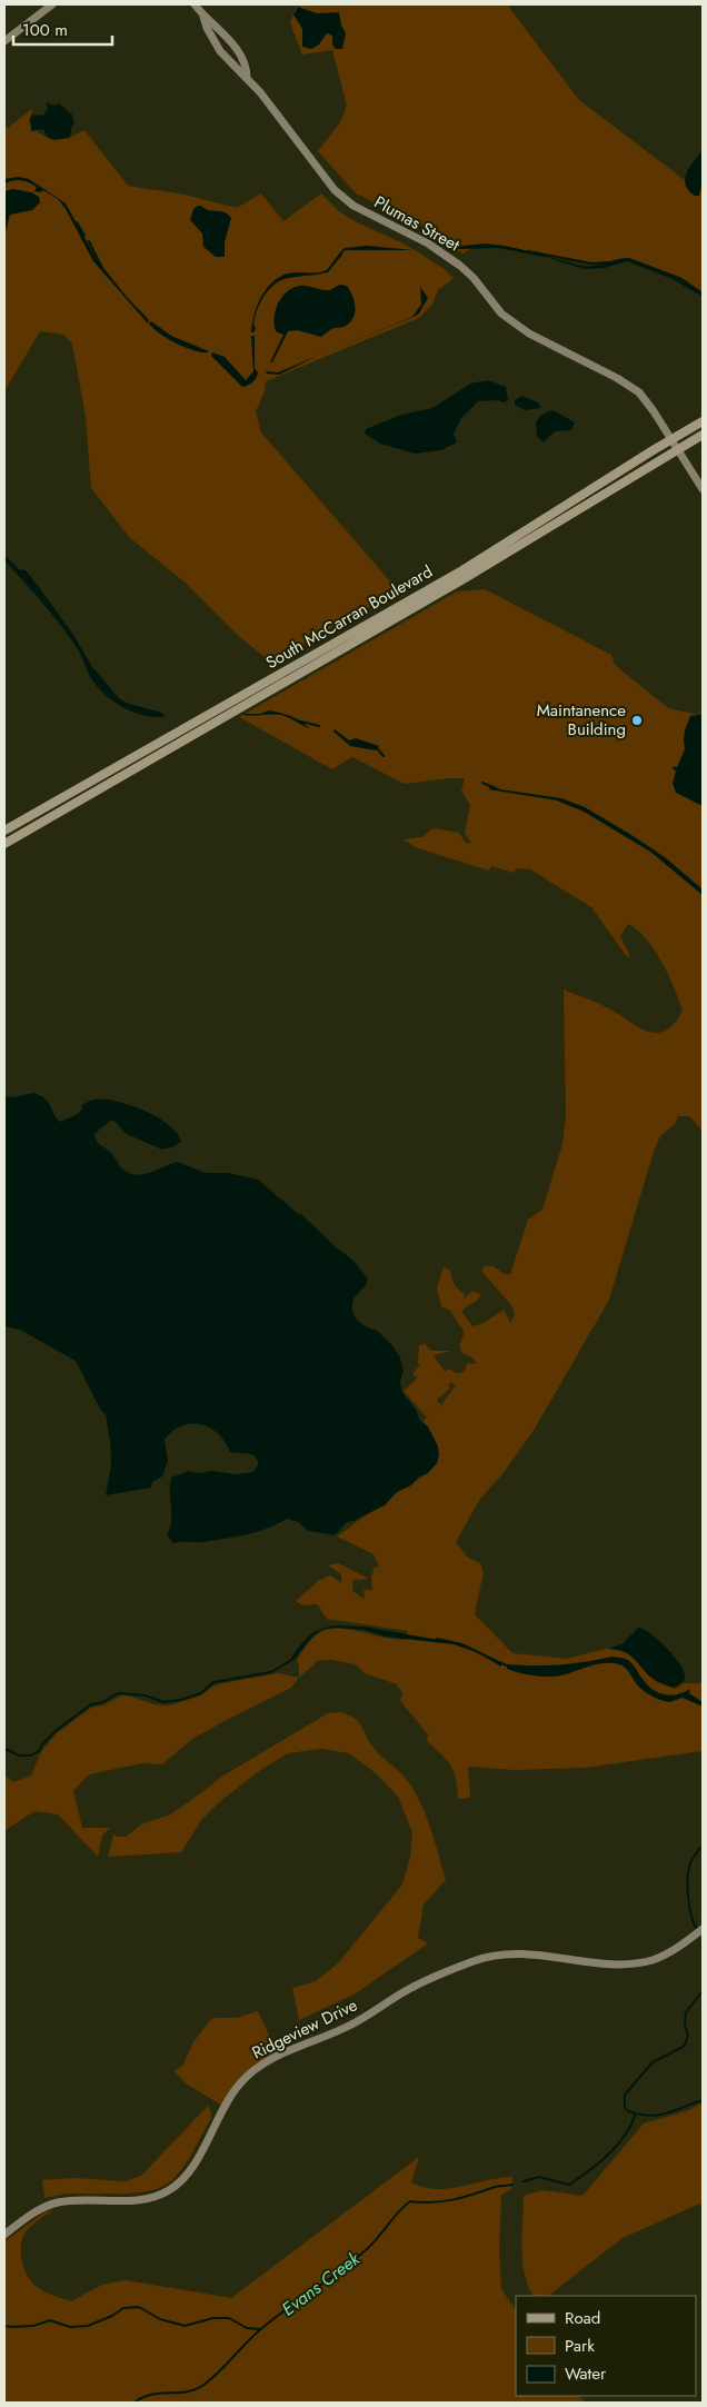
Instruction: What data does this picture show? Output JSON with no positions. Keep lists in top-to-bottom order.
{
  "streets": {
    "main road": ["South McCarran Boulevard"],
    "street": ["Plumas Street", "Ridgeview Drive"]
  },
  "crossings": [
    ["Plumas Street", "South McCarran Boulevard"]
  ],
  "water": ["Evans Creek"],
  "places": ["Maintanence Building"],
  "legend": ["Road", "Park", "Water"],
  "scale_bar": "100 m"
}
